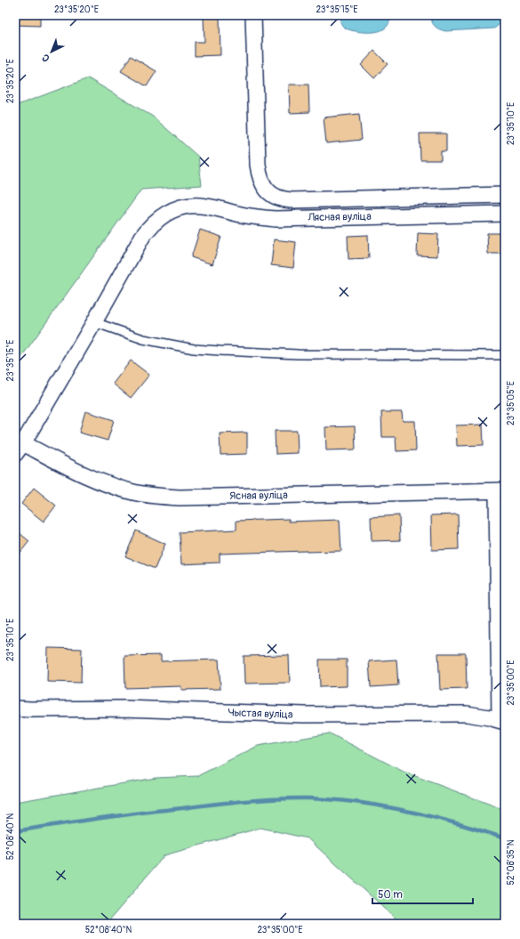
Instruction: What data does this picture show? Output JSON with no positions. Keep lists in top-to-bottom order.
{
  "streets": {
    "street": ["Лясная вуліца", "Ясная вуліца", "Чыстая вуліца"]
  },
  "scale_bar": "50 m",
  "north": "bottom left",
  "coordinates": [
    "23°35'20\"E",
    "23°35'15\"E",
    "23°35'10\"E",
    "23°35'05\"E",
    "23°35'00\"E",
    "52°08'40\"N",
    "52°08'35\"N"
  ]
}
